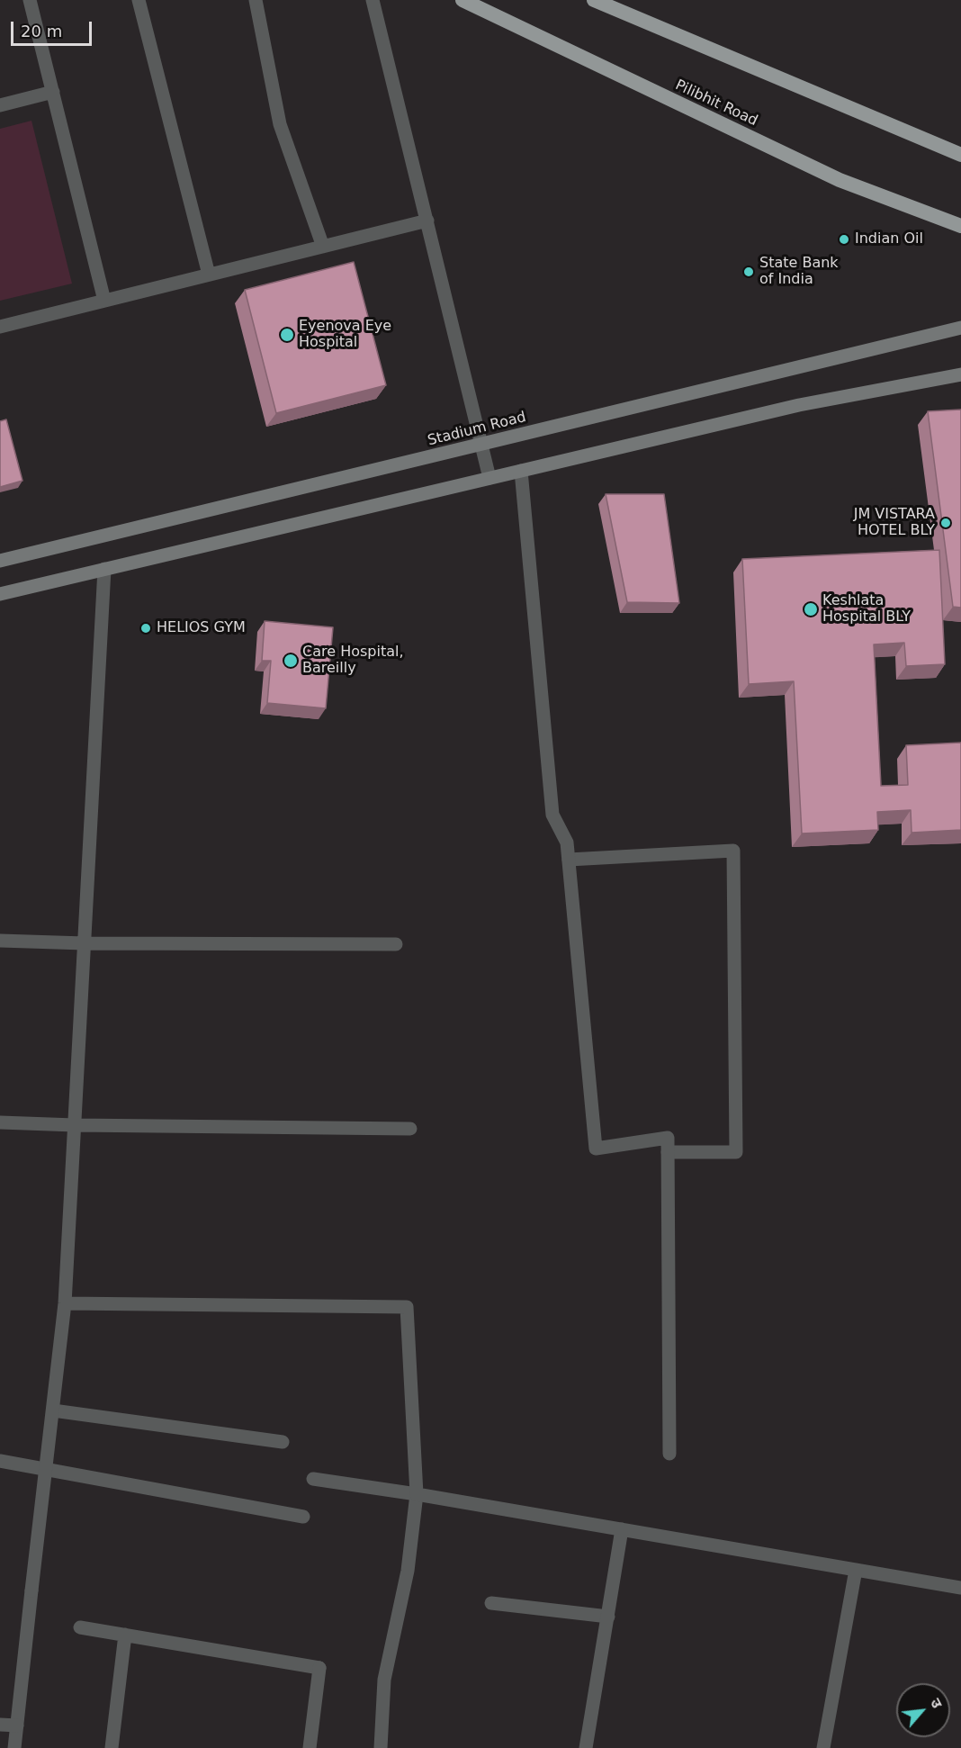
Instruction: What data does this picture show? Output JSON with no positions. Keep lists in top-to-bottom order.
{
  "streets": {
    "highway": ["Pilibhit Road"],
    "main road": ["Stadium Road"]
  },
  "places": [
    "Indian Oil",
    "State Bank of India",
    "Eyenova Eye Hospital",
    "JM VISTARA HOTEL BLY",
    "Keshlata Hospital BLY",
    "HELIOS GYM",
    "Care Hospital, Bareilly"
  ],
  "scale_bar": "20 m",
  "north": "top right"
}
